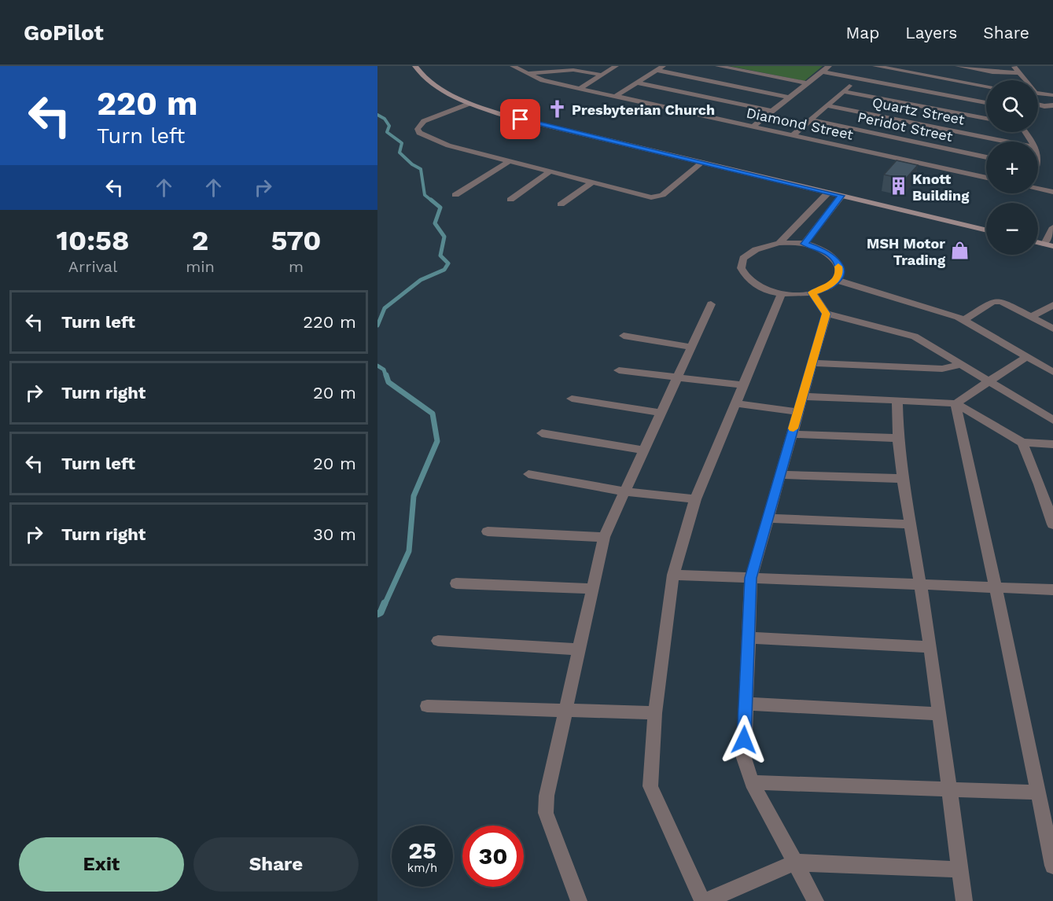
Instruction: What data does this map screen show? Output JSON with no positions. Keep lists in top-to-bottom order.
{
  "streets": {
    "street": ["Quartz Street", "Diamond Street", "Peridot Street"]
  },
  "places": {
    "church": ["Presbyterian Church"],
    "building": ["Knott Building"],
    "shop": ["MSH Motor Trading"]
  },
  "page": {
    "header": "GoPilot",
    "nav": ["Map", "Layers", "Share"],
    "turn": ["220 m", "Turn left"],
    "map_buttons": ["+", "−"],
    "eta": [
      "10:58",
      "Arrival",
      "2",
      "min",
      "570",
      "m"
    ],
    "list": [
      {
        "name": "Turn left",
        "value": "220 m"
      },
      {
        "name": "Turn right",
        "value": "20 m"
      },
      {
        "name": "Turn left",
        "value": "20 m"
      },
      {
        "name": "Turn right",
        "value": "30 m"
      }
    ],
    "speed": "25 km/h",
    "limit": "30",
    "buttons": ["Exit", "Share"]
  }
}
